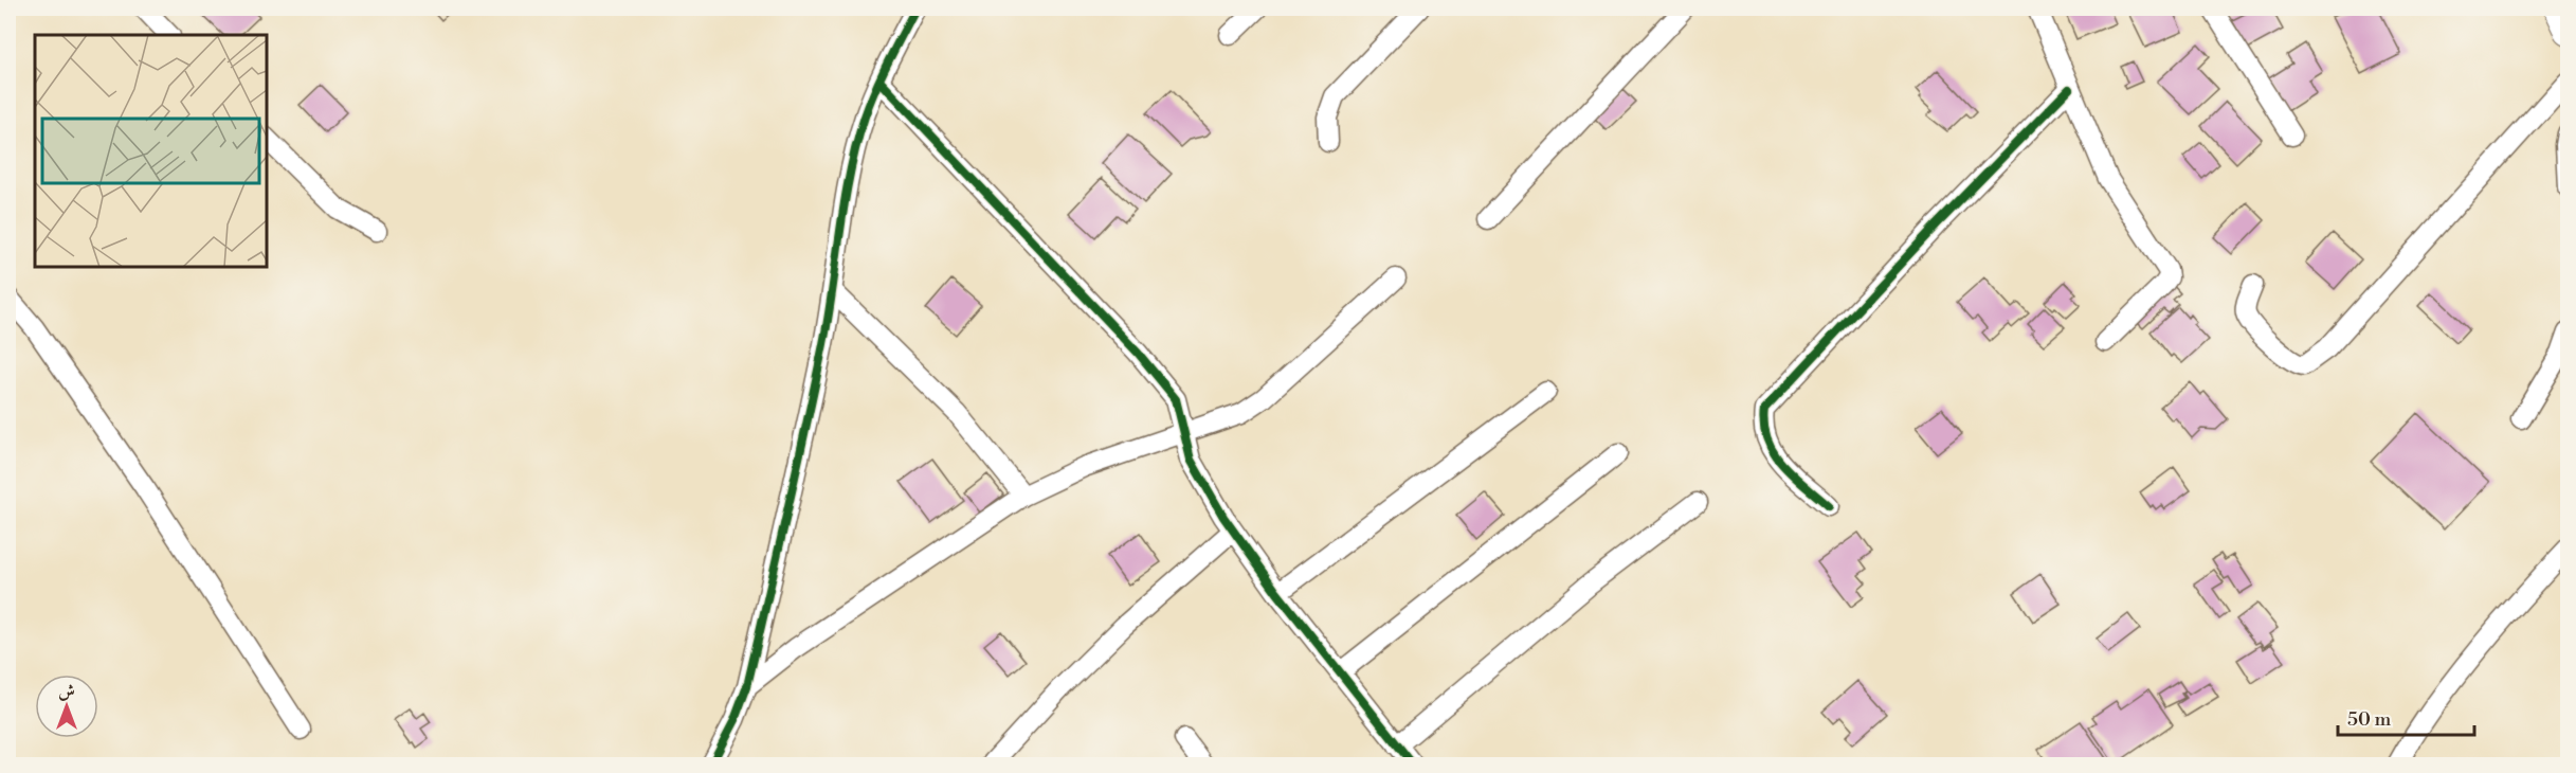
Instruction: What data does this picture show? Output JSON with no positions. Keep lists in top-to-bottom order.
{
  "scale_bar": "50 m",
  "north": "top"
}
